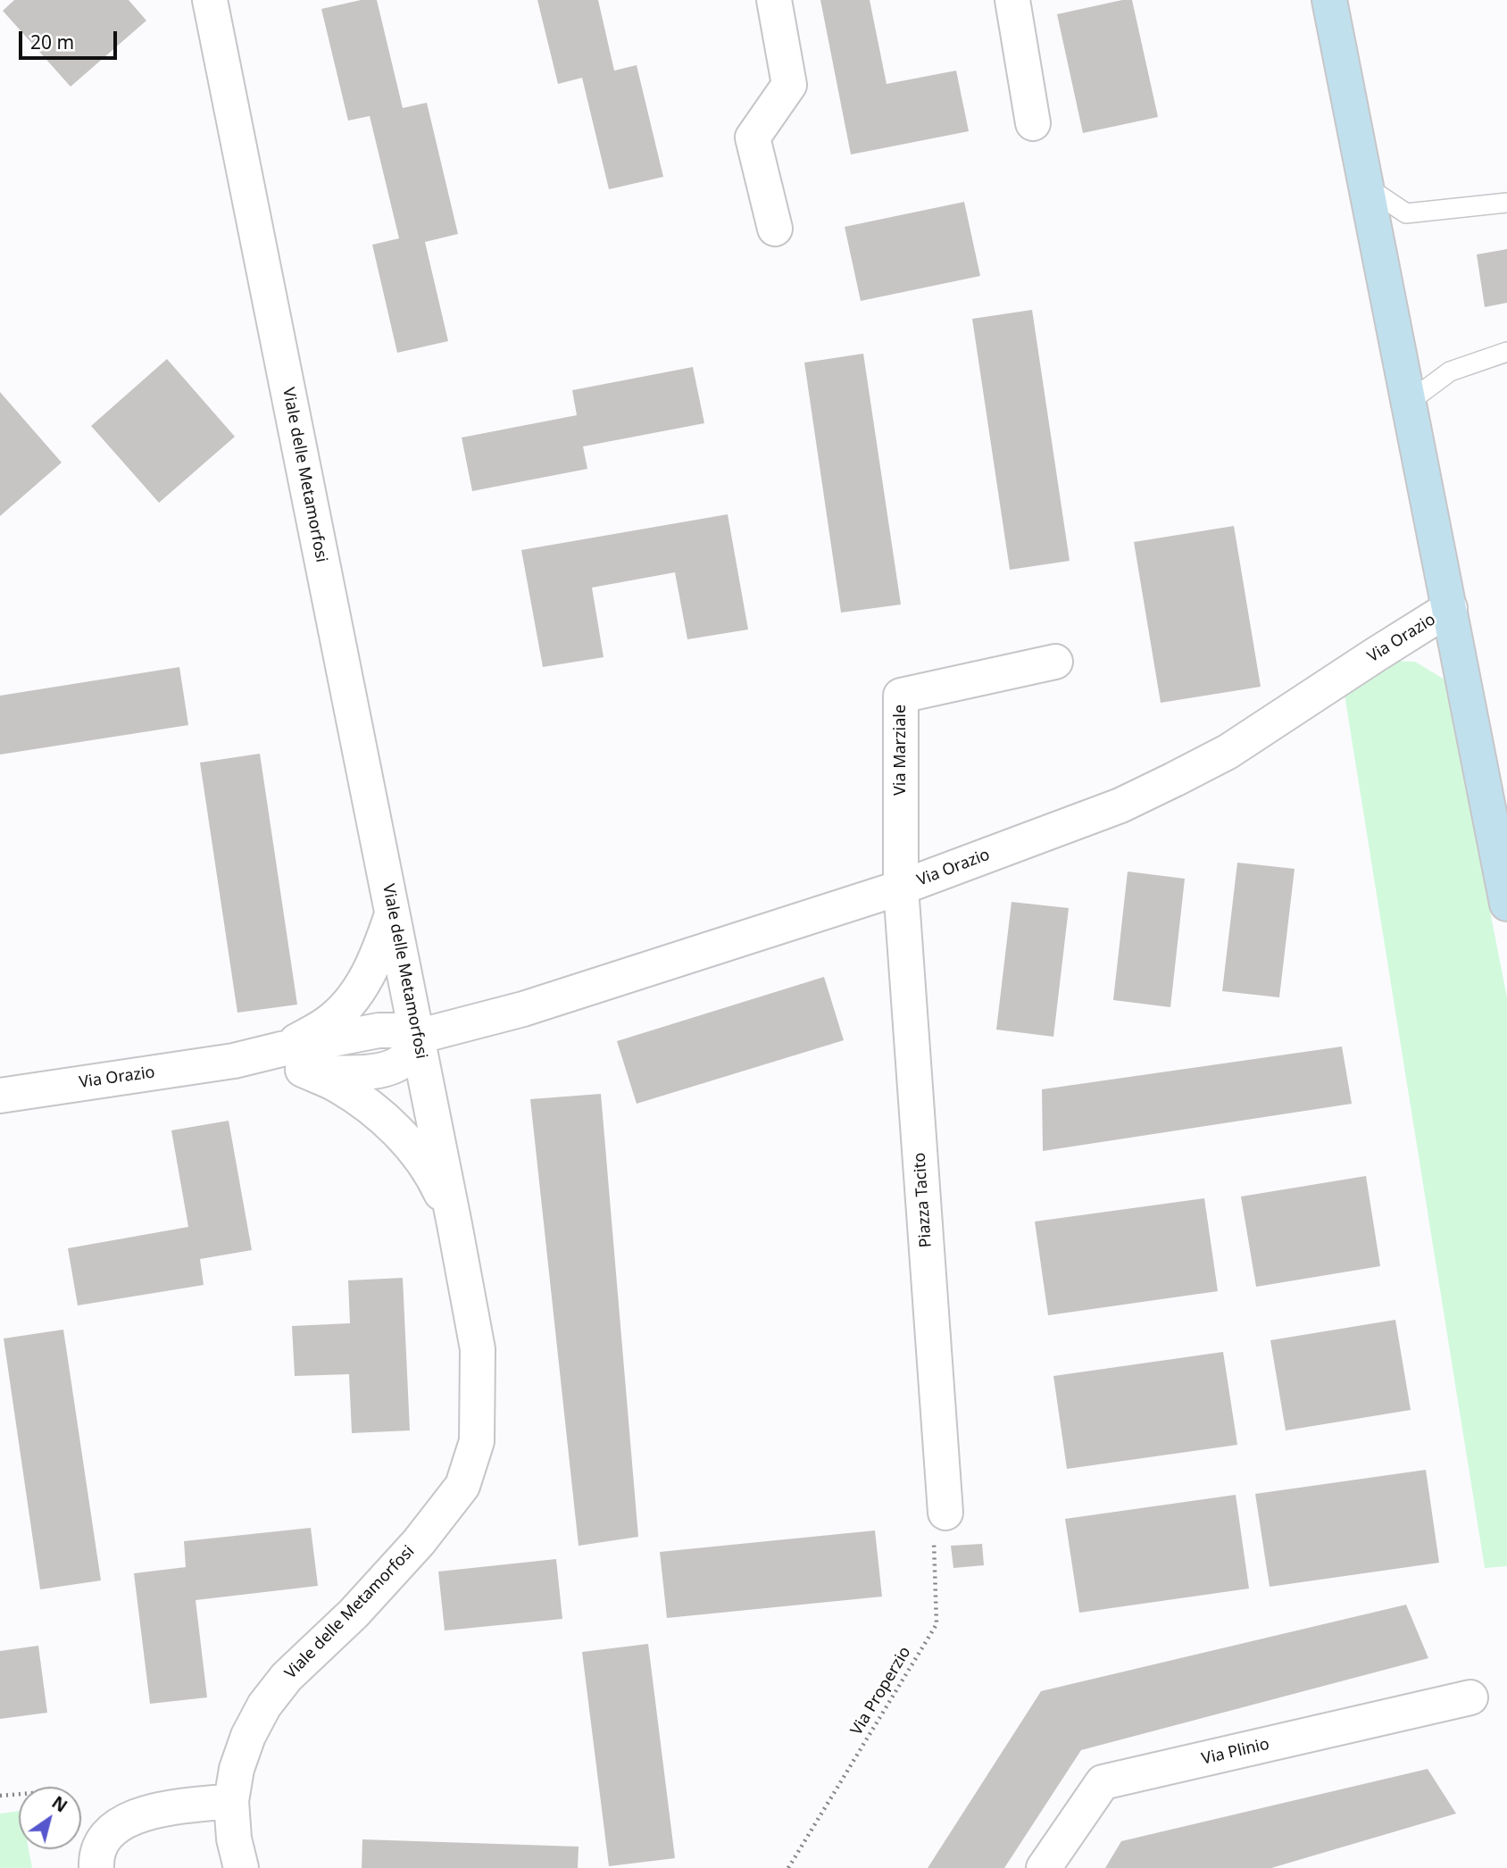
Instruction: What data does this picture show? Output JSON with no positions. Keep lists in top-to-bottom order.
{
  "streets": {
    "street": [
      "Viale delle Metamorfosi",
      "Via Orazio",
      "Via Marziale",
      "Piazza Tacito",
      "Via Plinio"
    ],
    "path": ["Via Properzio"]
  },
  "crossings": [
    ["Viale delle Metamorfosi", "Via Orazio"],
    ["Via Orazio", "Via Marziale"],
    ["Via Orazio", "Piazza Tacito"],
    ["Via Marziale", "Piazza Tacito"],
    ["Piazza Tacito", "Via Properzio"]
  ],
  "scale_bar": "20 m",
  "north": "top right"
}
